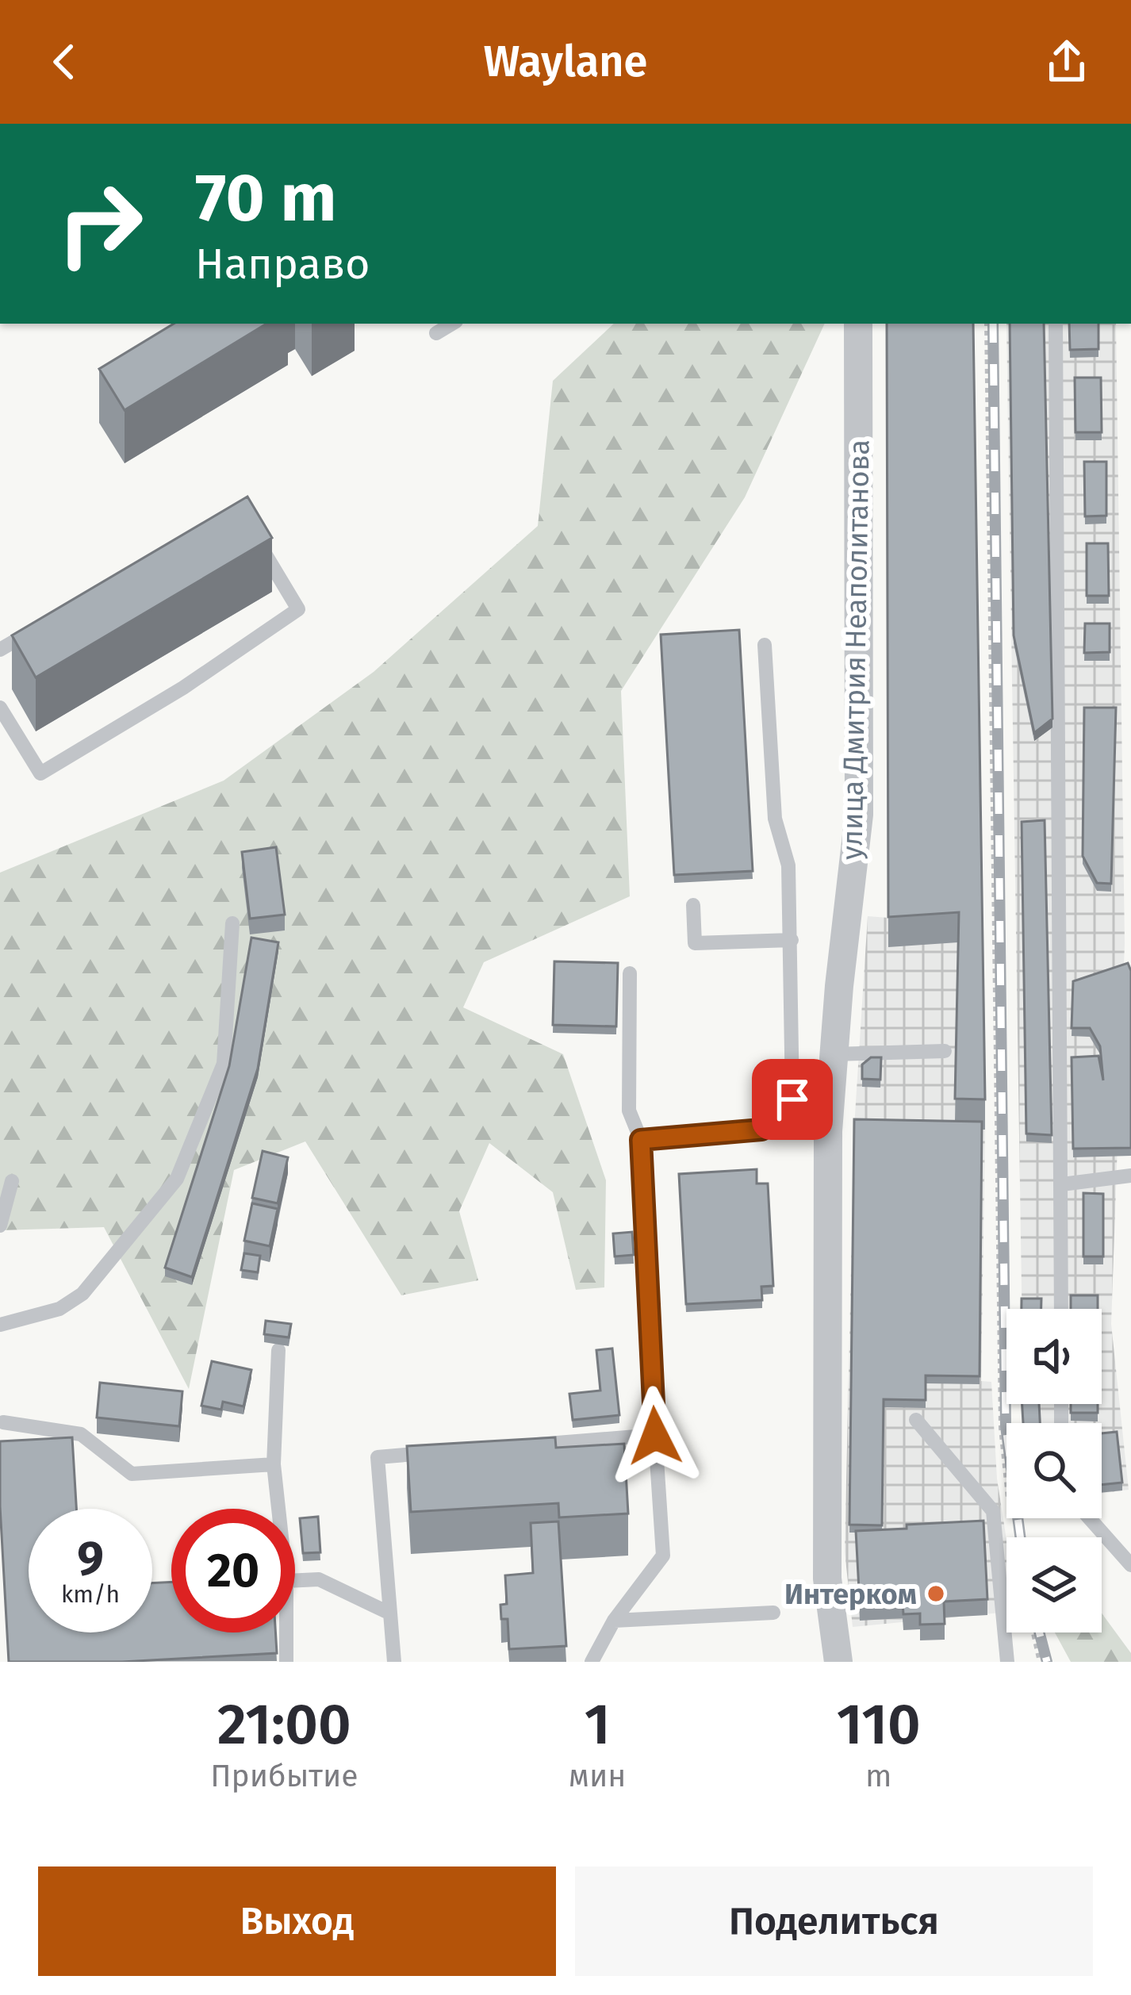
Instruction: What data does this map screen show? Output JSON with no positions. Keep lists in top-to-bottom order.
{
  "streets": {
    "street": ["улица Дмитрия Неаполитанова"]
  },
  "places": ["Интерком"],
  "page": {
    "header": "Waylane",
    "turn": ["70 m", "Направо"],
    "speed": "9 km/h",
    "limit": "20",
    "eta": [
      "21:00",
      "Прибытие",
      "1",
      "мин",
      "110",
      "m"
    ],
    "buttons": ["Выход", "Поделиться"]
  }
}
